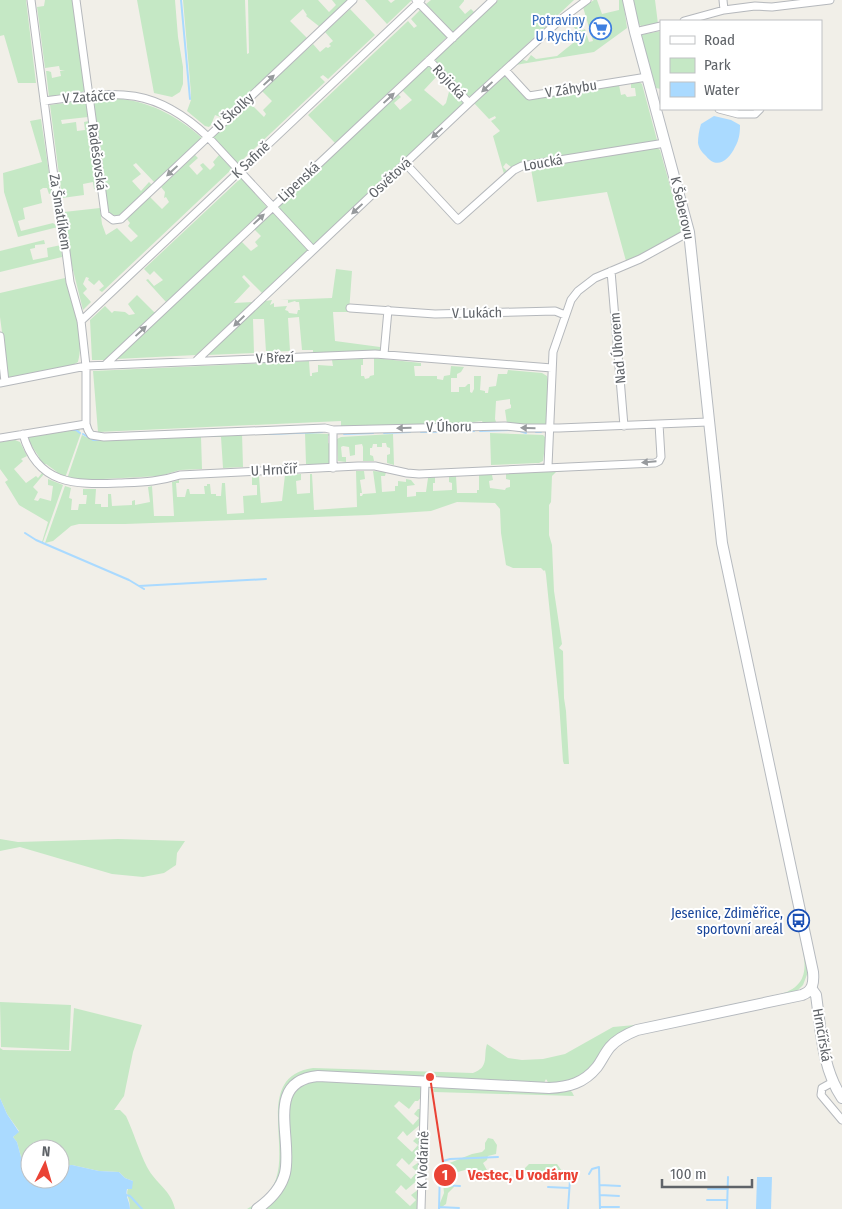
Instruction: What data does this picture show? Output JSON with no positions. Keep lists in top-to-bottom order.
{
  "streets": {
    "street": [
      "Rojická",
      "V Záhybu",
      "V Zatáčce",
      "U Školky",
      "Radešovská",
      "K Safině",
      "Loucká",
      "Osvětová",
      "Lipenská",
      "K Šeberovu",
      "Za Šmatlíkem",
      "V Lukách",
      "Nad Úhorem",
      "V Březí",
      "V Úhoru",
      "U Hrnčíř",
      "Hrnčířská",
      "K Vodárně"
    ]
  },
  "crossings": [
    ["Rojická", "Osvětová"],
    ["Rojická", "Lipenská"],
    ["V Záhybu", "Osvětová"],
    ["V Záhybu", "K Šeberovu"],
    ["V Zatáčce", "U Školky"],
    ["V Zatáčce", "Radešovská"],
    ["V Zatáčce", "K Safině"],
    ["V Zatáčce", "Osvětová"],
    ["V Zatáčce", "Lipenská"],
    ["V Zatáčce", "Za Šmatlíkem"],
    ["U Školky", "Radešovská"],
    ["K Safině", "Za Šmatlíkem"],
    ["Loucká", "Osvětová"],
    ["Loucká", "K Šeberovu"],
    ["Osvětová", "V Březí"],
    ["Lipenská", "V Březí"],
    ["K Šeberovu", "V Úhoru"],
    ["K Šeberovu", "Hrnčířská"],
    ["Za Šmatlíkem", "V Březí"],
    ["Za Šmatlíkem", "V Úhoru"],
    ["Nad Úhorem", "V Úhoru"],
    ["V Úhoru", "U Hrnčíř"]
  ],
  "one_way": ["Osvětová", "Lipenská"],
  "places": {
    "supermarket": ["Potraviny U Rychty"],
    "bus stop": ["Jesenice, Zdiměřice, sportovní areál"],
    "other": ["Vestec, U vodárny"]
  },
  "legend": ["Road", "Park", "Water"],
  "scale_bar": "100 m",
  "north": "top"
}
